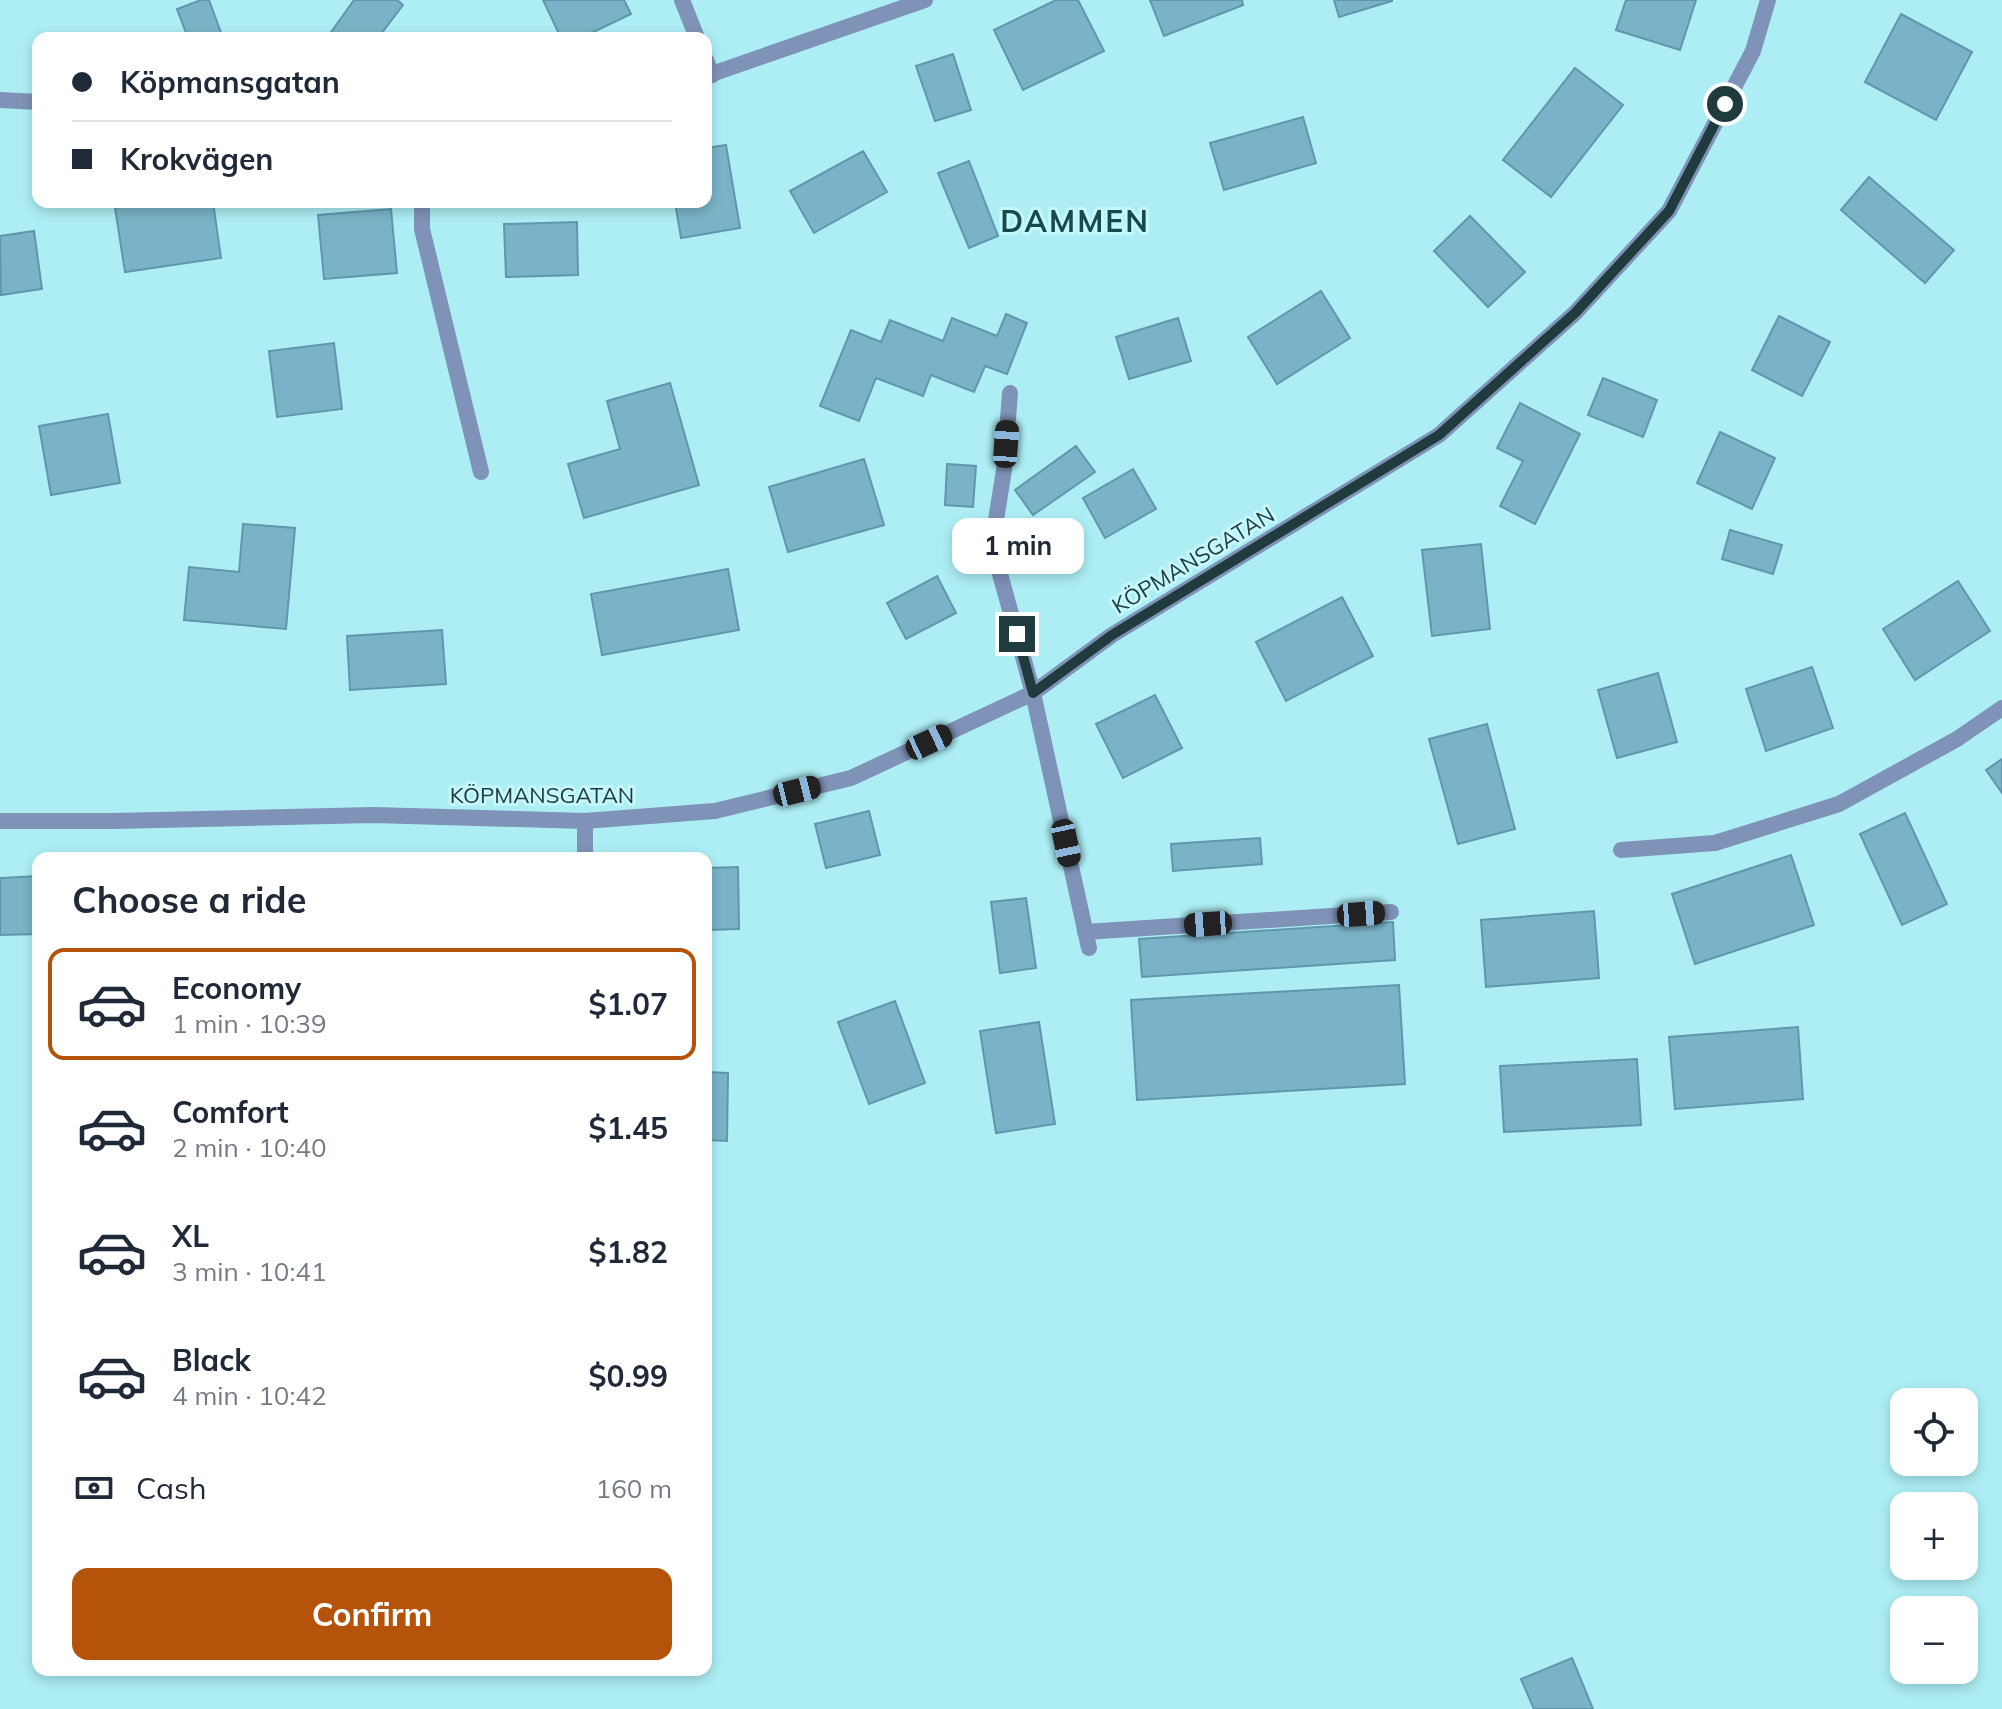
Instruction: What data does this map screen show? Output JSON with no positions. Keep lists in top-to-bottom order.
{
  "streets": {
    "street": ["KÖPMANSGATAN"]
  },
  "districts": ["DAMMEN"],
  "page": {
    "banner": ["Köpmansgatan", "Krokvägen"],
    "bubble": "1 min",
    "heading": "Choose a ride",
    "list": [
      {
        "name": "Economy",
        "note": "1 min · 10:39",
        "value": "$1.07"
      },
      {
        "name": "Comfort",
        "note": "2 min · 10:40",
        "value": "$1.45"
      },
      {
        "name": "XL",
        "note": "3 min · 10:41",
        "value": "$1.82"
      },
      {
        "name": "Black",
        "note": "4 min · 10:42",
        "value": "$0.99"
      }
    ],
    "map_buttons": ["+", "−"],
    "pay": ["Cash", "160 m"],
    "buttons": "Confirm"
  }
}
